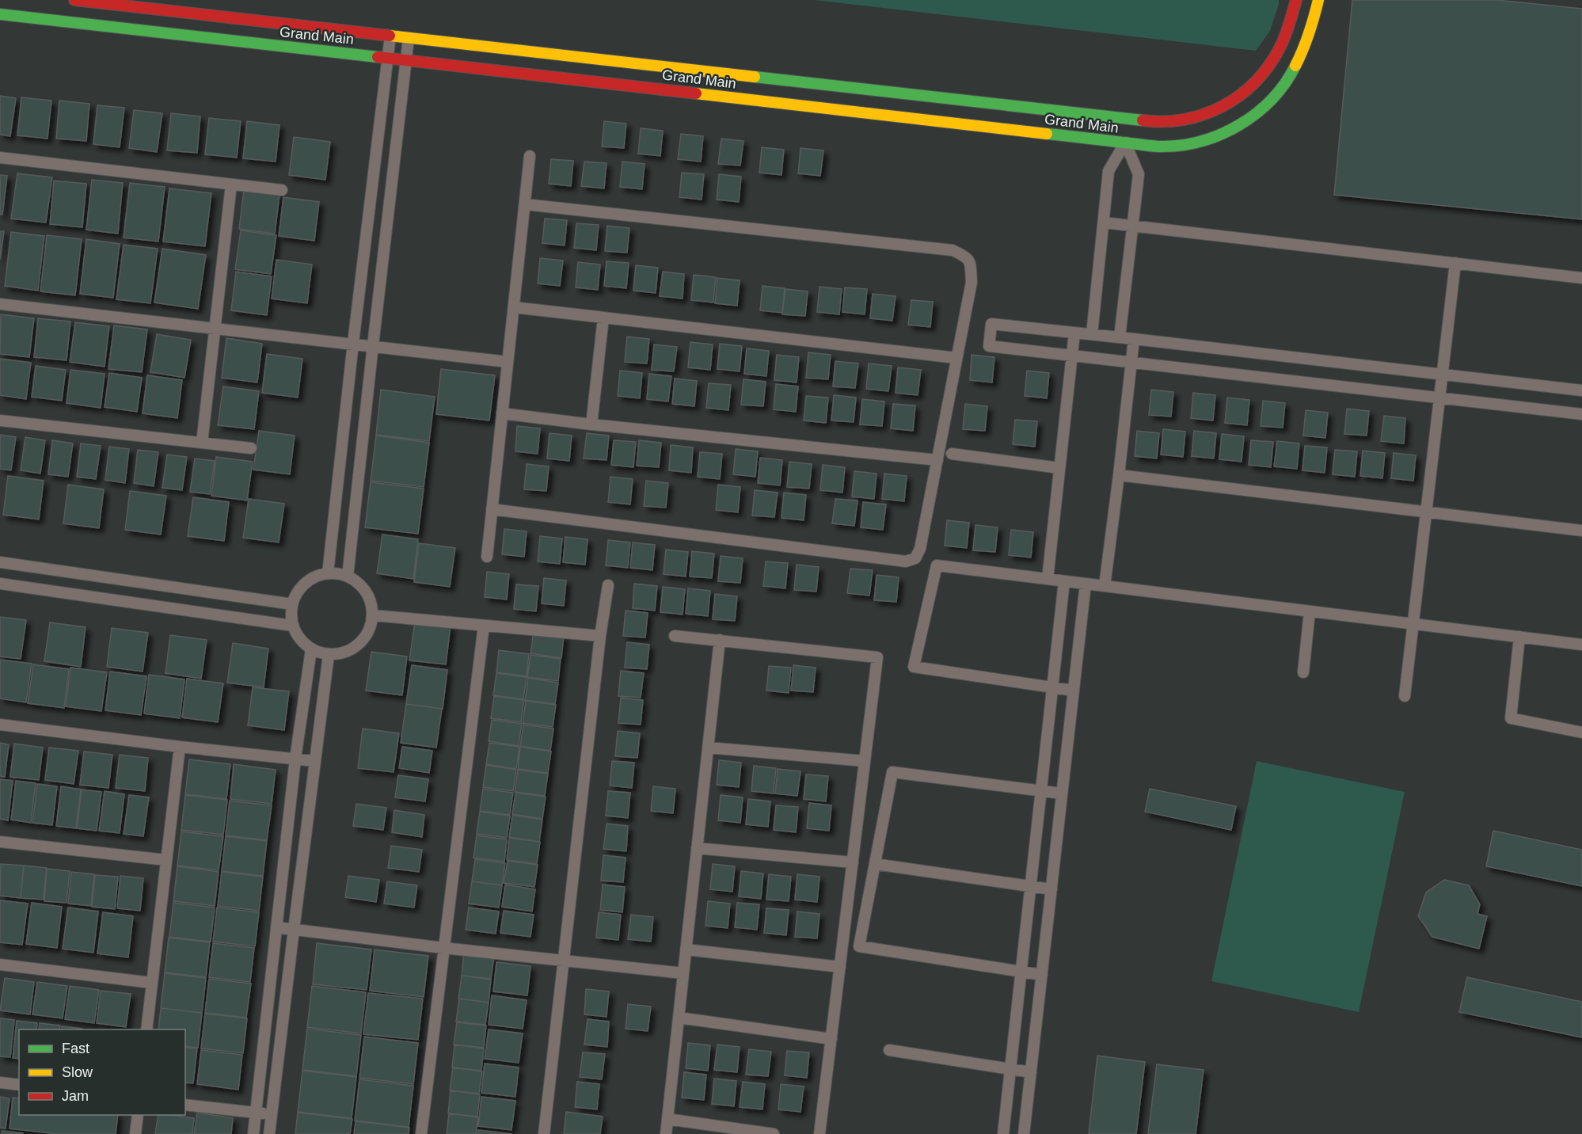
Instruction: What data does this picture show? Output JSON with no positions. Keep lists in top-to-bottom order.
{
  "streets": {
    "street": ["Grand Main"]
  },
  "legend": ["Fast", "Slow", "Jam"]
}
